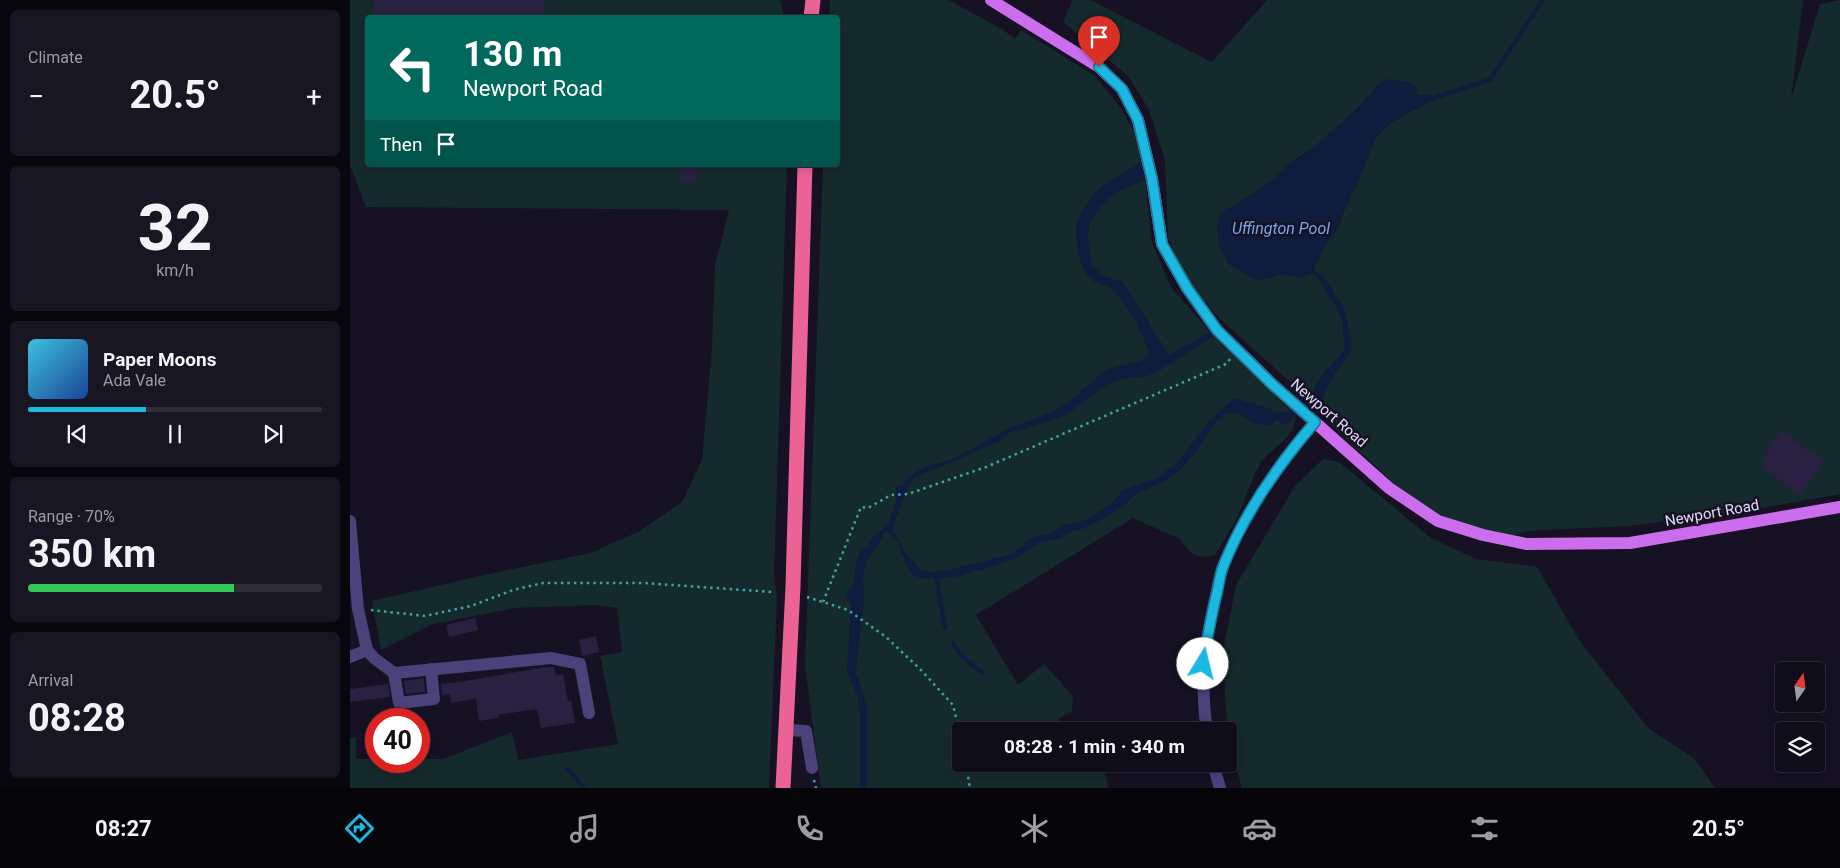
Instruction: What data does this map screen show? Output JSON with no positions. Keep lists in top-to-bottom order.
{
  "streets": {
    "main road": ["Newport Road"]
  },
  "water": ["Uffington Pool"],
  "north": "top",
  "page": {
    "tile": [
      "Climate",
      ["32", "km/h"],
      ["Range · 70%", "350 km"],
      ["Arrival", "08:28"]
    ],
    "turn": ["130 m", "Newport Road"],
    "heat": ["−", "20.5°", "+"],
    "then": "Then",
    "song": ["Paper Moons", "Ada Vale"],
    "limit": "40",
    "trip": "08:28 · 1 min · 340 m",
    "tabs": ["08:27", "20.5°"]
  }
}
